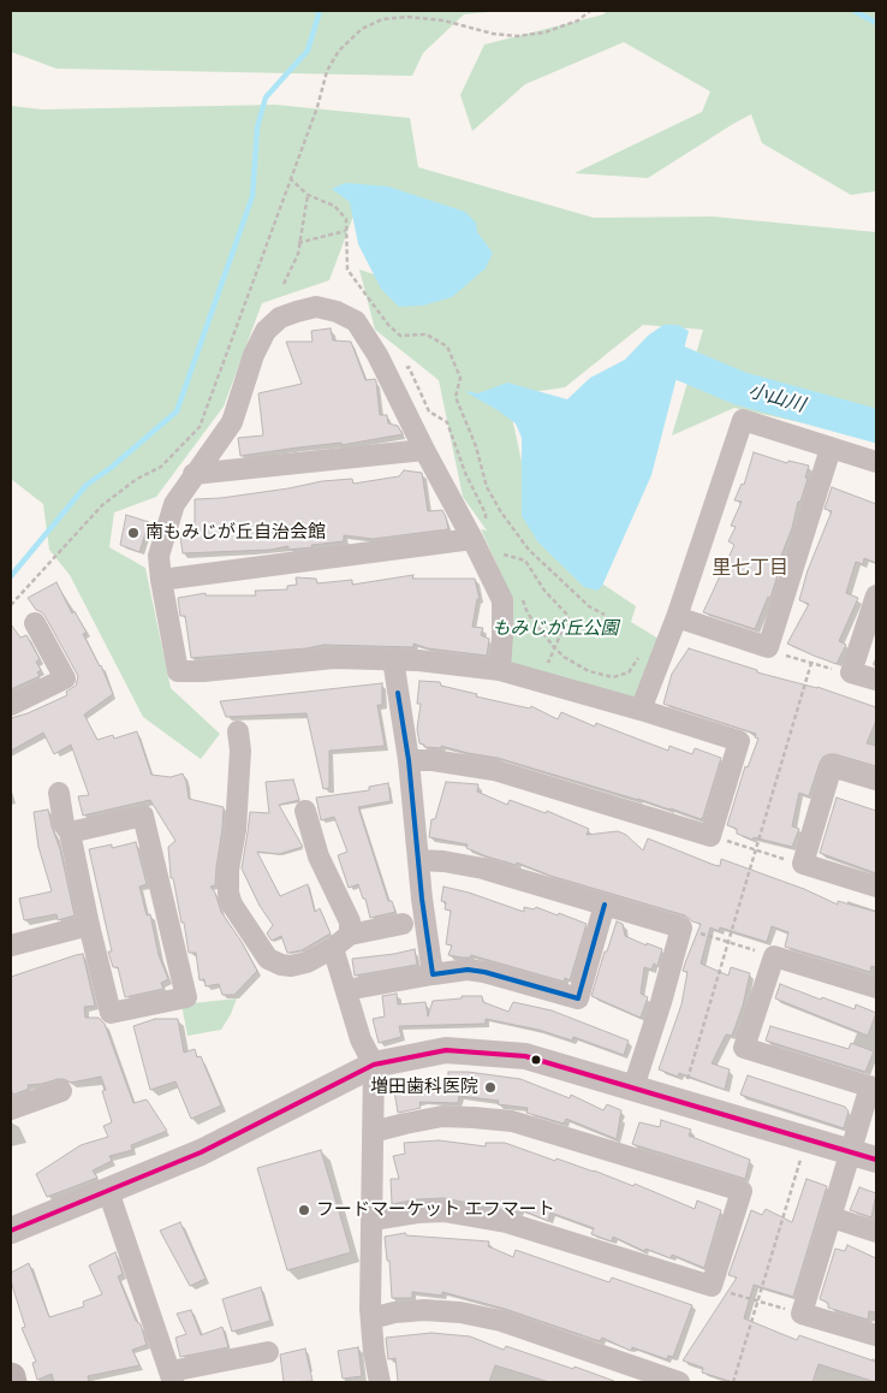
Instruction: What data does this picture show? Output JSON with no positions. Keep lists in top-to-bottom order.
{
  "districts": ["里七丁目"],
  "water": ["小山川"],
  "parks": ["もみじが丘公園"],
  "places": ["南もみじが丘自治会館", "増田歯科医院", "フードマーケット エフマート"]
}
